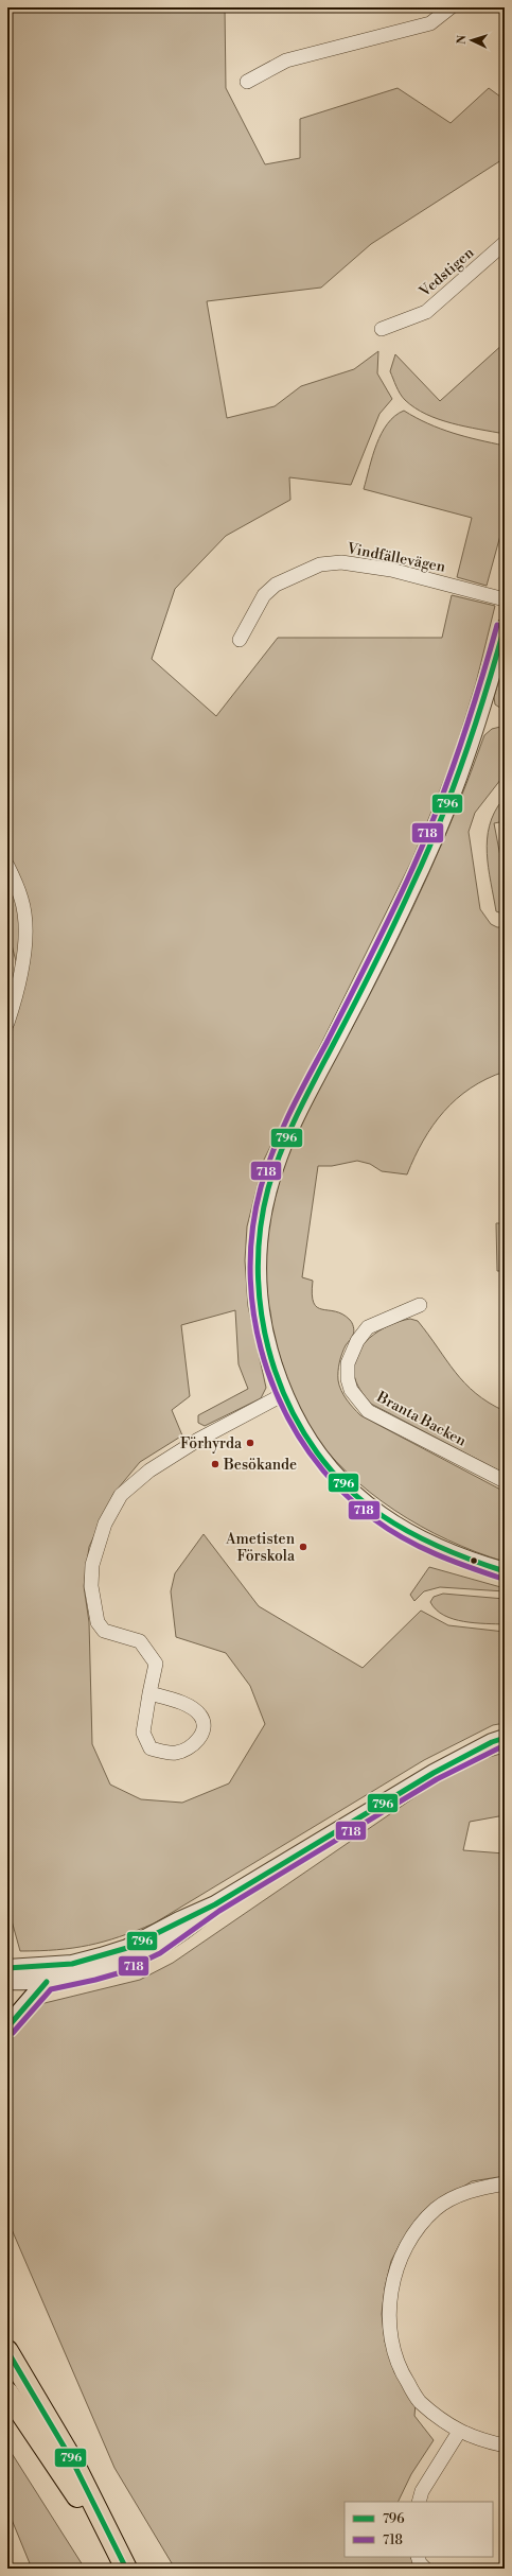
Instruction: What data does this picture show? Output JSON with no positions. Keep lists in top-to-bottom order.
{
  "streets": {
    "street": ["Vedstigen", "Vindfällevägen", "Branta Backen"]
  },
  "places": ["Förhyrda", "Besökande", "Ametisten Förskola"],
  "lines": ["transit line 718", "transit line 796"],
  "legend": ["796", "718"],
  "north": "left"
}
